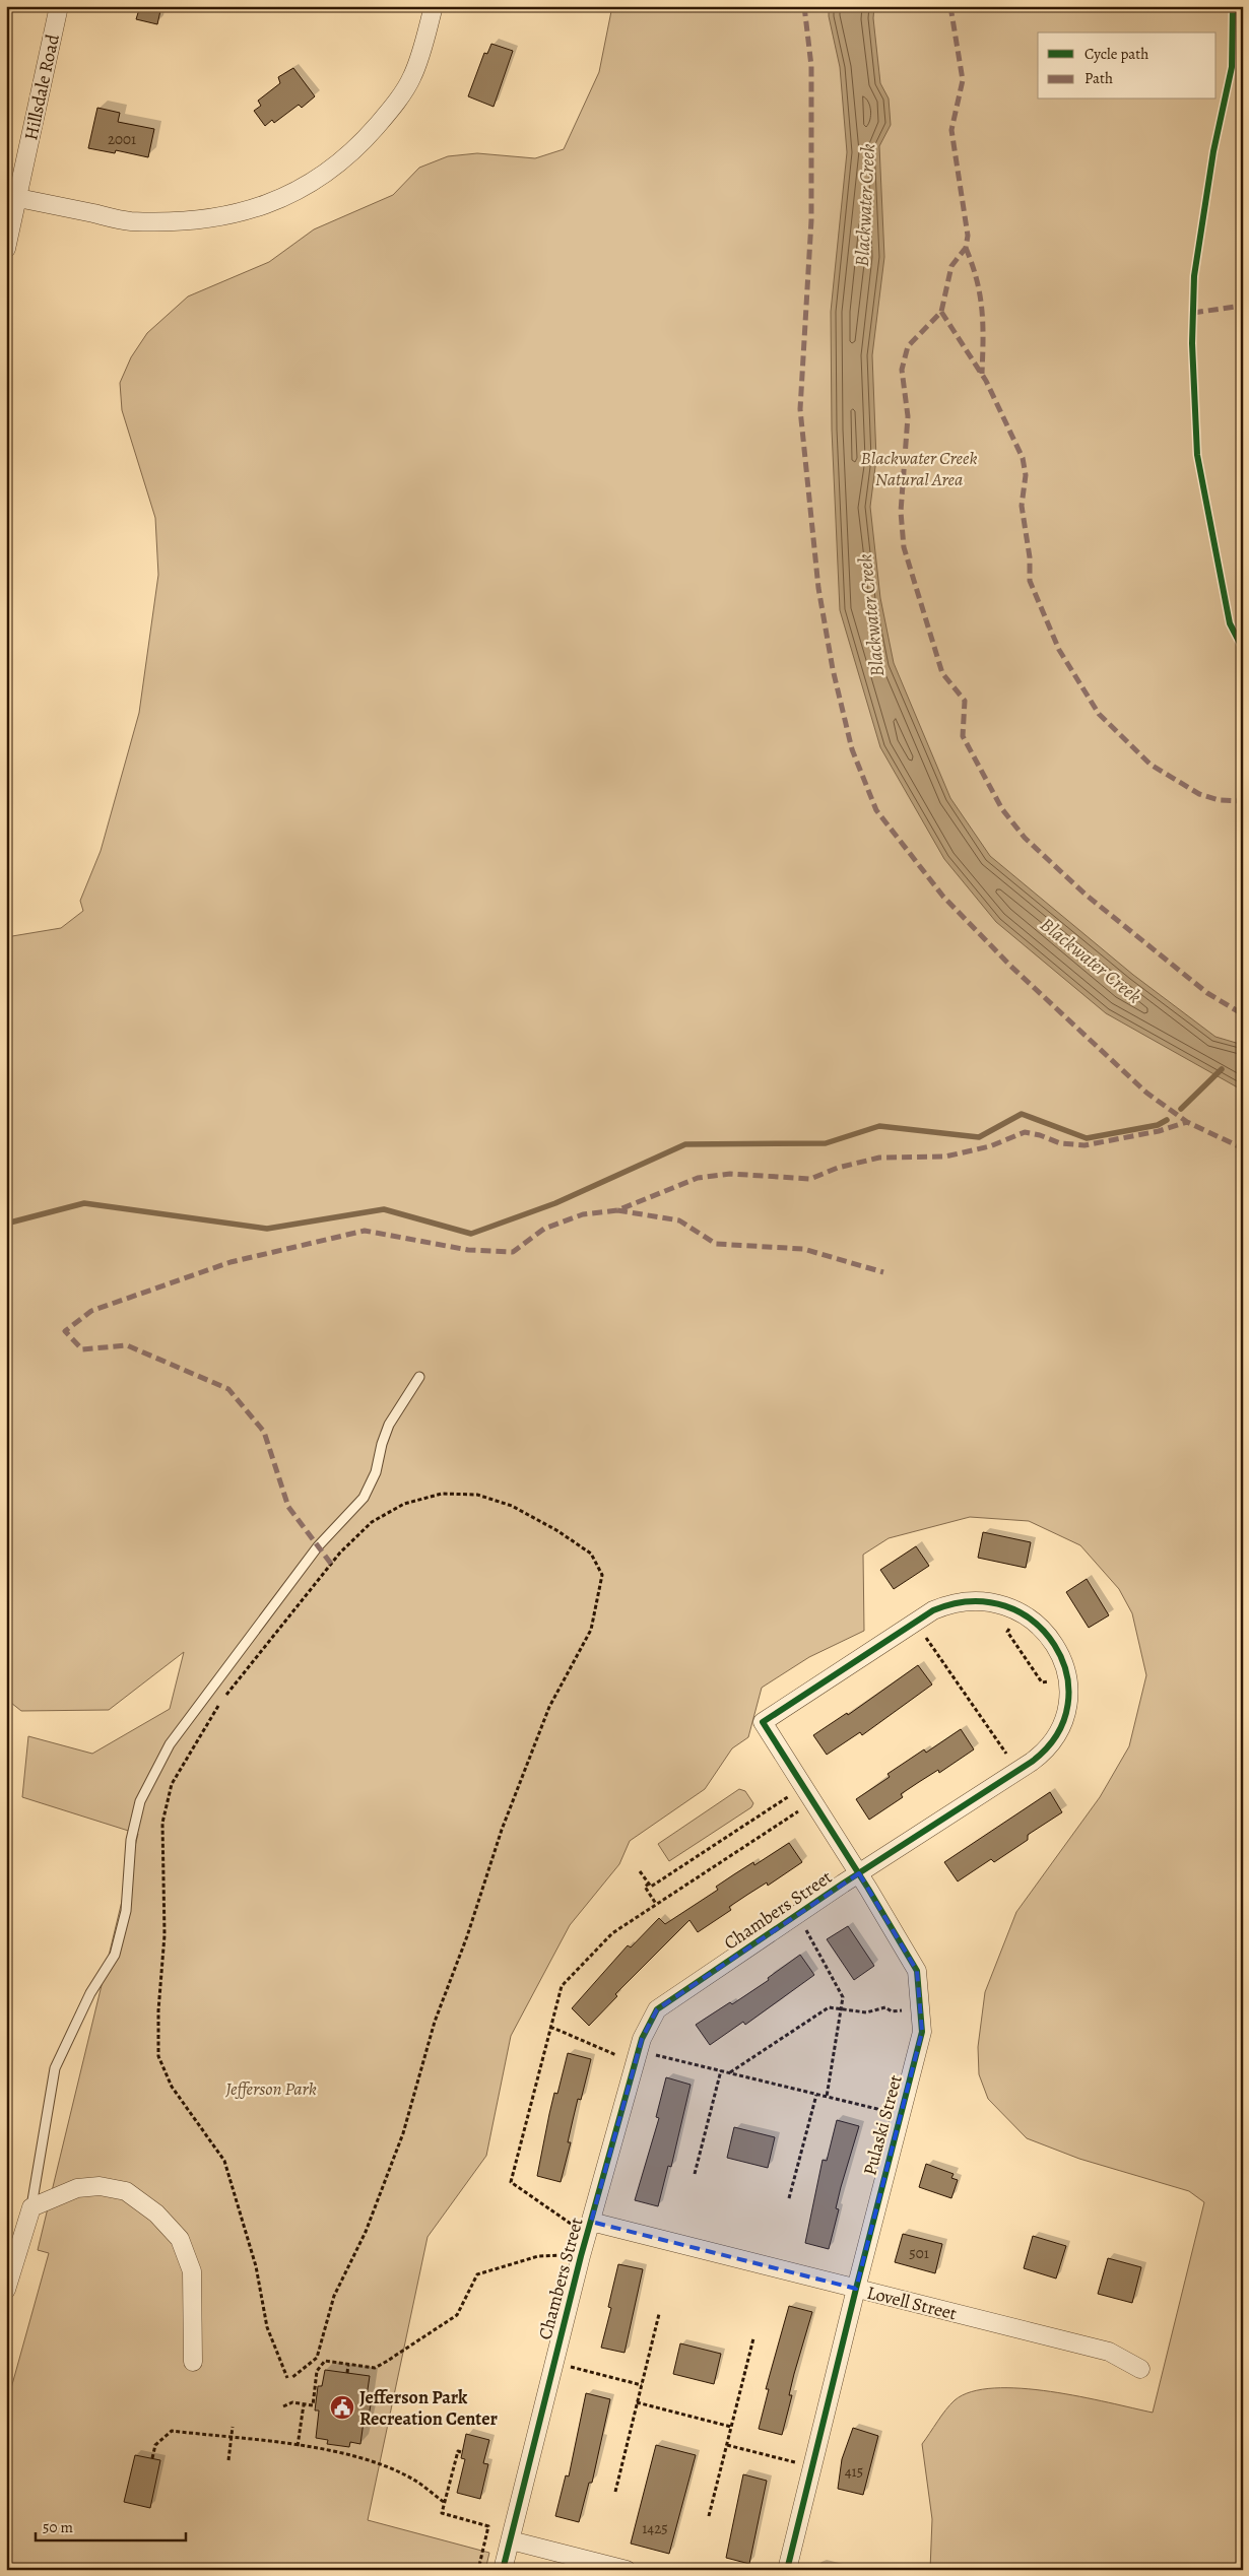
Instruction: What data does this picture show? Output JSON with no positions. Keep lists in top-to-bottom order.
{
  "streets": {
    "street": [
      "Hillsdale Road",
      "Chambers Street",
      "Pulaski Street",
      "Lovell Street"
    ]
  },
  "crossings": [
    ["Chambers Street", "Pulaski Street"],
    ["Chambers Street", "Lovell Street"],
    ["Pulaski Street", "Lovell Street"]
  ],
  "water": ["Blackwater Creek"],
  "parks": ["Blackwater Creek Natural Area", "Jefferson Park"],
  "places": {
    "public building": ["Jefferson Park Recreation Center"]
  },
  "house_numbers": [
    "2001",
    "501",
    "415",
    "1425"
  ],
  "legend": ["Cycle path", "Path"],
  "scale_bar": "50 m"
}
